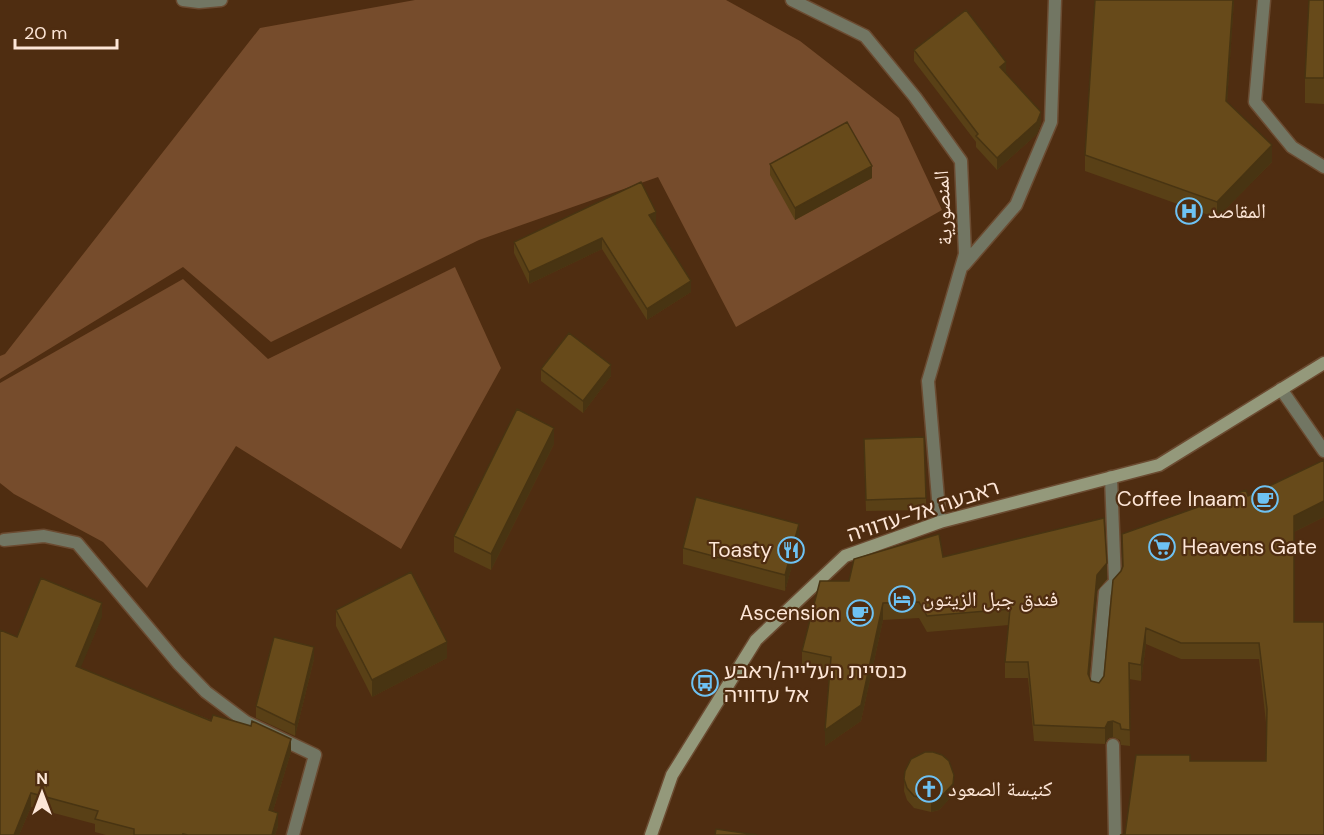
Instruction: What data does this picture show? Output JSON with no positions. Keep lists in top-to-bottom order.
{
  "streets": {
    "street": ["المنصورية", "ראבעה אל-עדוויה"]
  },
  "crossings": [
    ["المنصورية", "ראבעה אל-עדוויה"]
  ],
  "places": {
    "hospital": ["المقاصد"],
    "cafe": ["Coffee Inaam", "Ascension"],
    "supermarket": ["Heavens Gate"],
    "restaurant": ["Toasty"],
    "hotel": ["فندق جبل الزيتون"],
    "bus stop": ["כנסיית העלייה/ראבע אל עדוויה"],
    "church": ["كنيسة الصعود"]
  },
  "scale_bar": "20 m",
  "north": "top"
}
